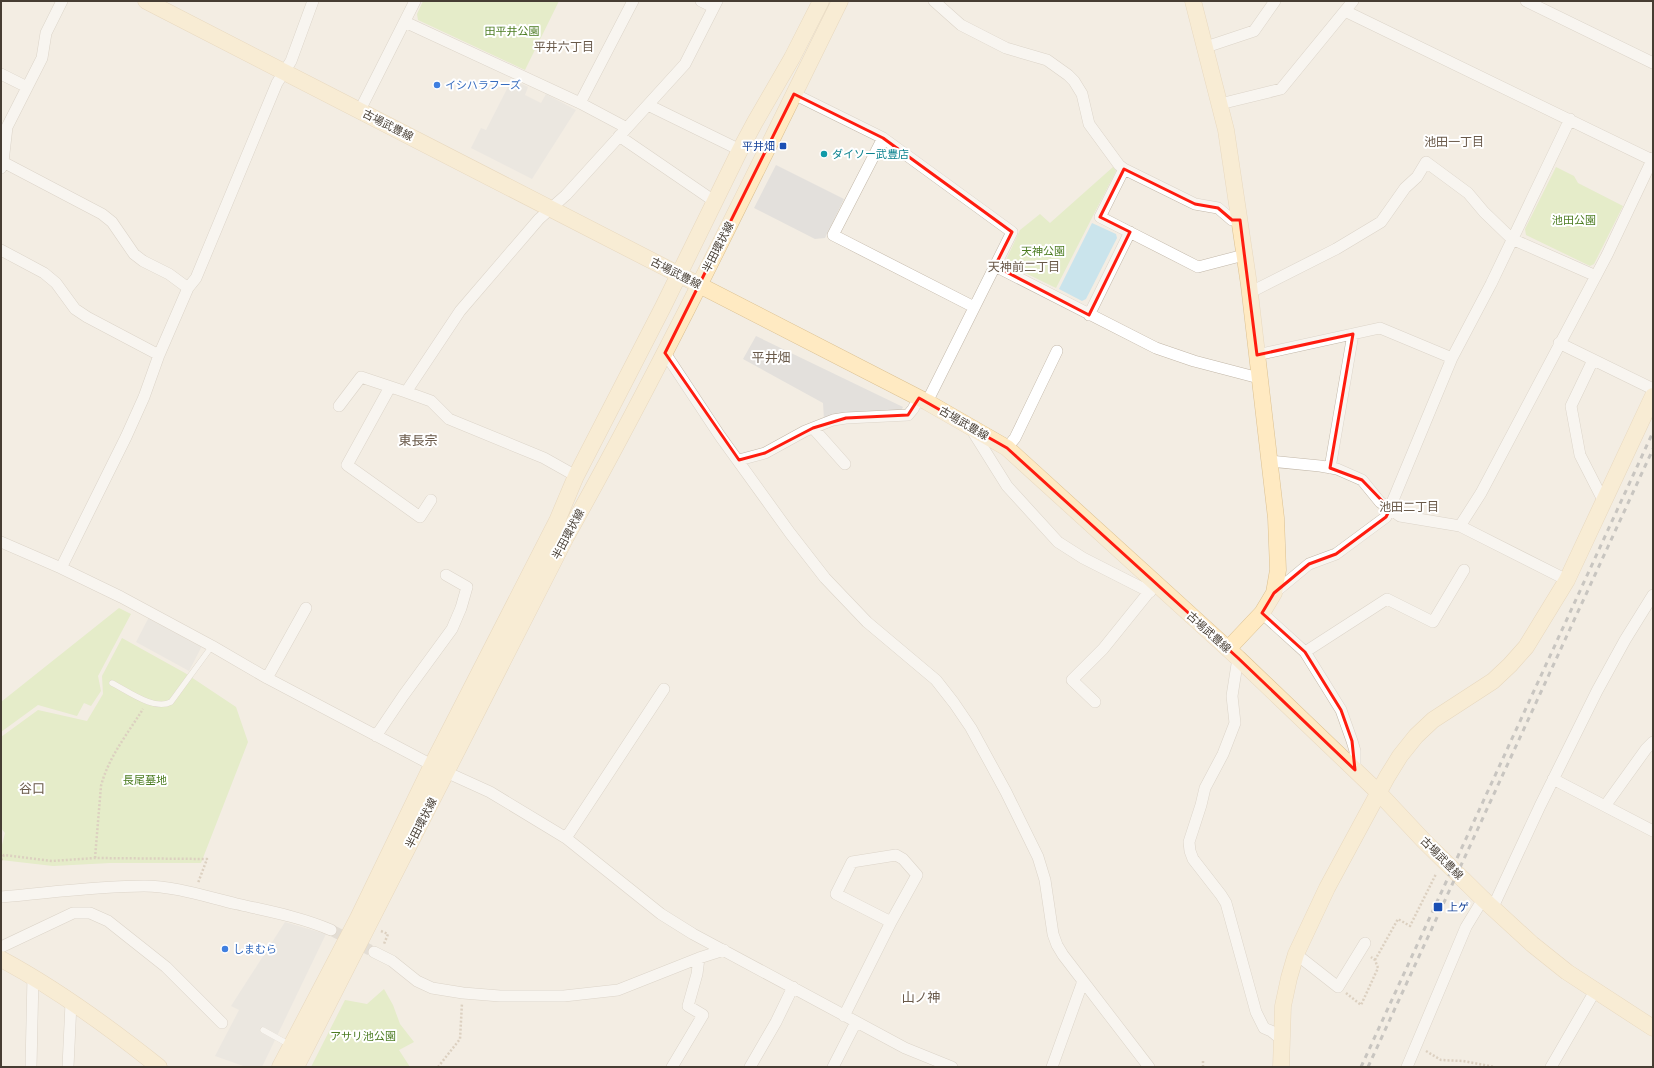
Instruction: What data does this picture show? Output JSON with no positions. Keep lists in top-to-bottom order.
{
  "streets": {
    "main road": ["古場武豊線", "半田環状線"]
  },
  "crossings": [
    ["古場武豊線", "半田環状線"]
  ],
  "districts": [
    "平井六丁目",
    "池田一丁目",
    "天神前二丁目",
    "平井畑",
    "東長宗",
    "池田二丁目",
    "谷口",
    "山ノ神"
  ],
  "parks": [
    "田平井公園",
    "池田公園",
    "天神公園",
    "長尾墓地",
    "アサリ池公園"
  ],
  "places": {
    "other": ["イシハラフーズ", "ダイソー武豊店", "しまむら"],
    "transit": ["平井畑", "上ゲ"]
  }
}
